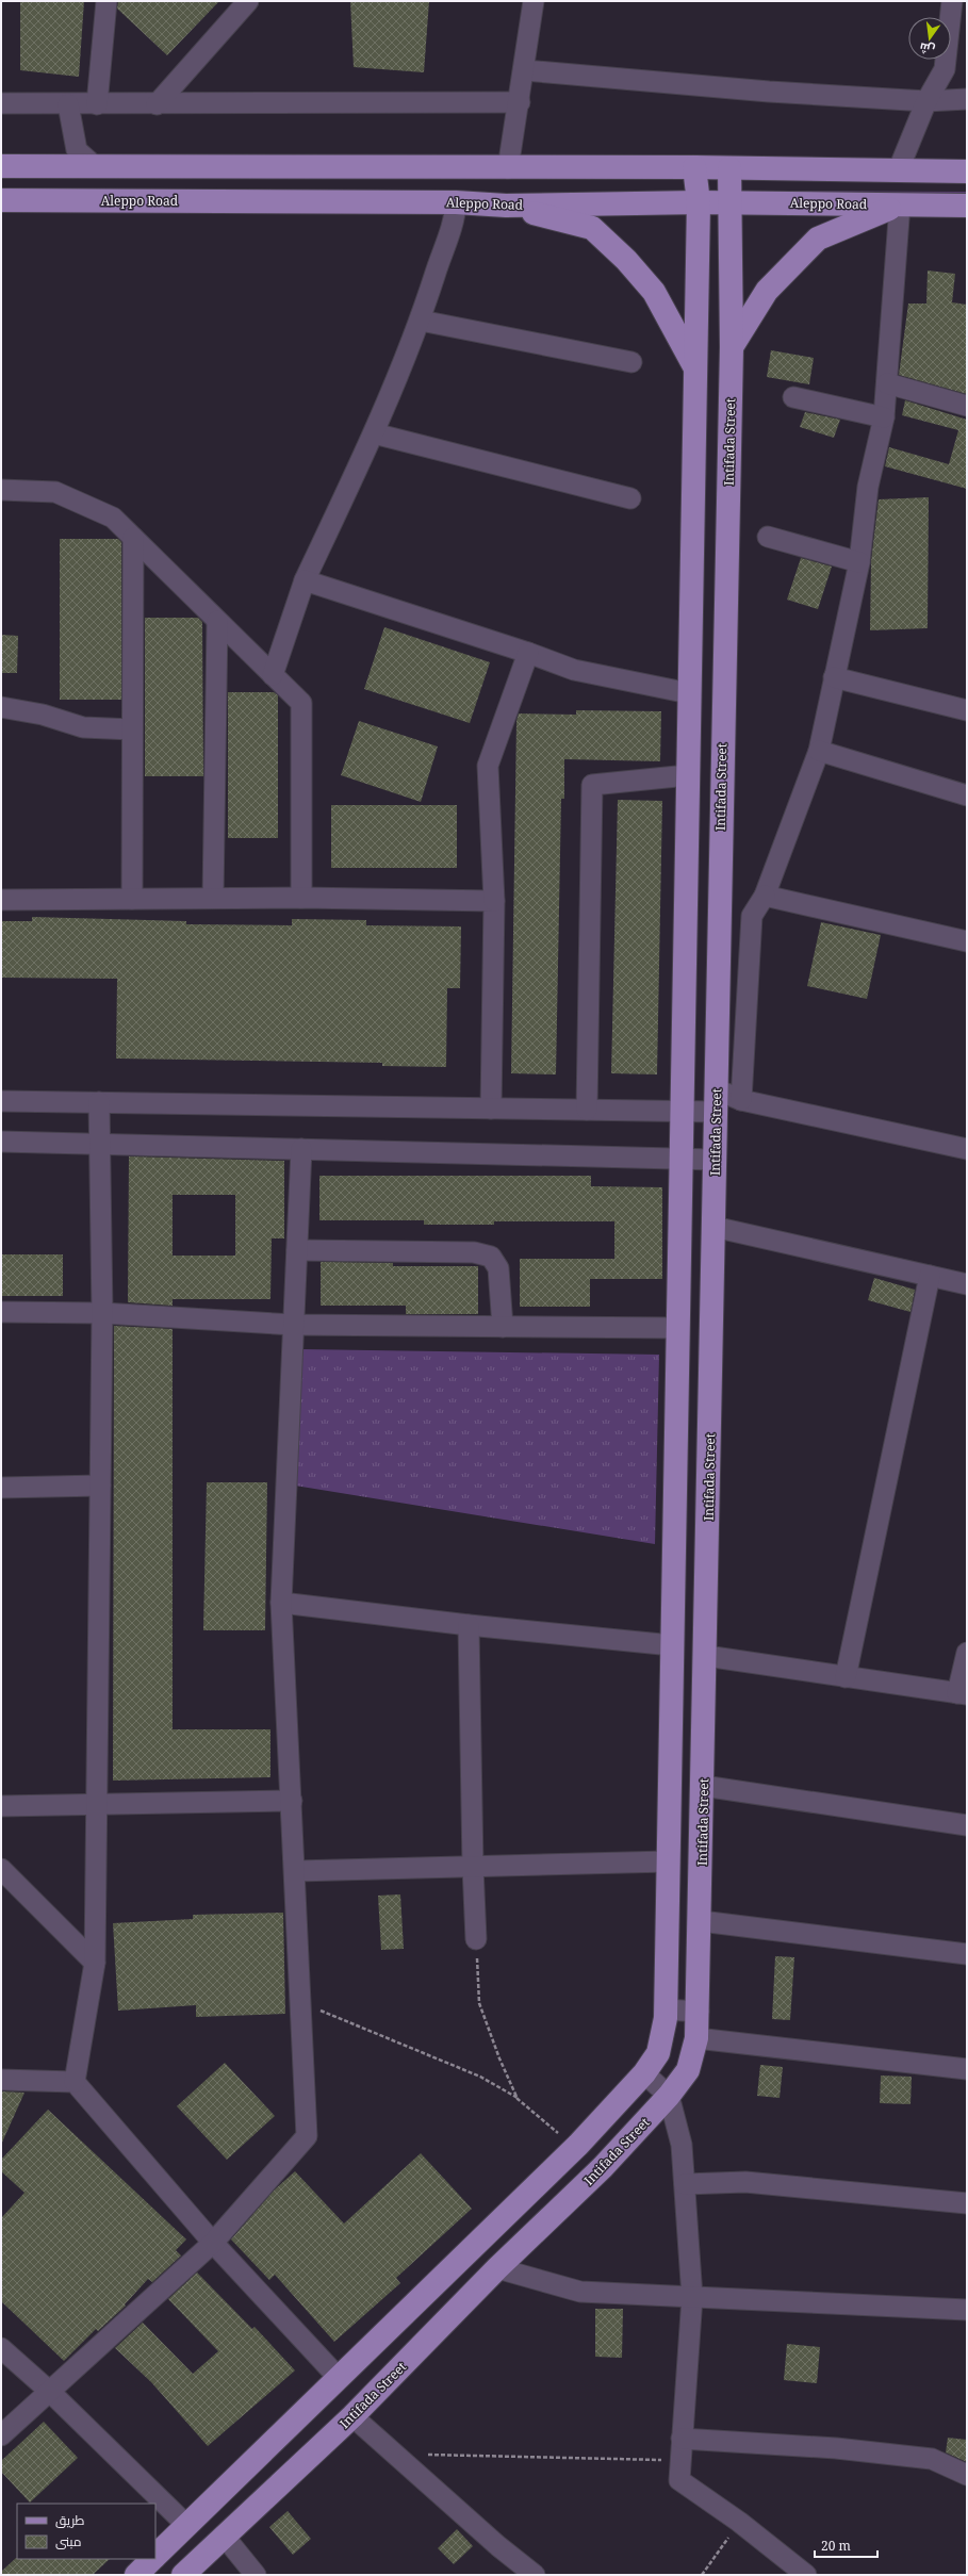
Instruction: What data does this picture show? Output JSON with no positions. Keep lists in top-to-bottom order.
{
  "streets": {
    "main road": ["Aleppo Road", "Intifada Street"]
  },
  "crossings": [
    ["Aleppo Road", "Intifada Street"]
  ],
  "legend": ["طريق", "مبنى"],
  "scale_bar": "20 m",
  "north": "bottom"
}
